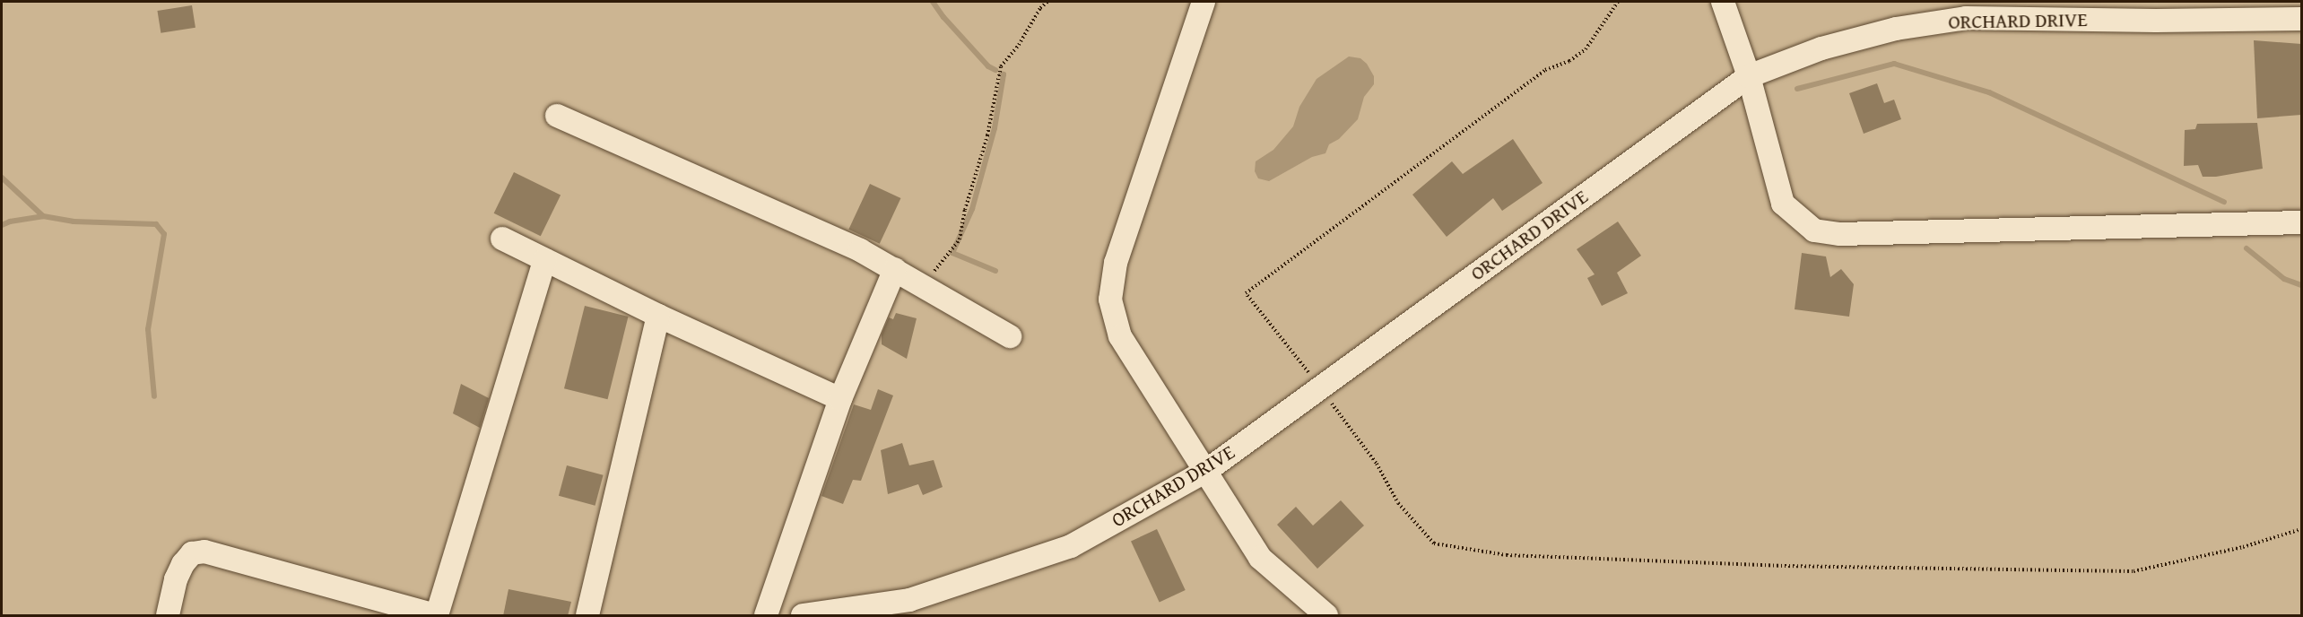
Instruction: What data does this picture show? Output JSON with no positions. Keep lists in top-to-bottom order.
{
  "streets": {
    "street": ["ORCHARD DRIVE"]
  }
}
